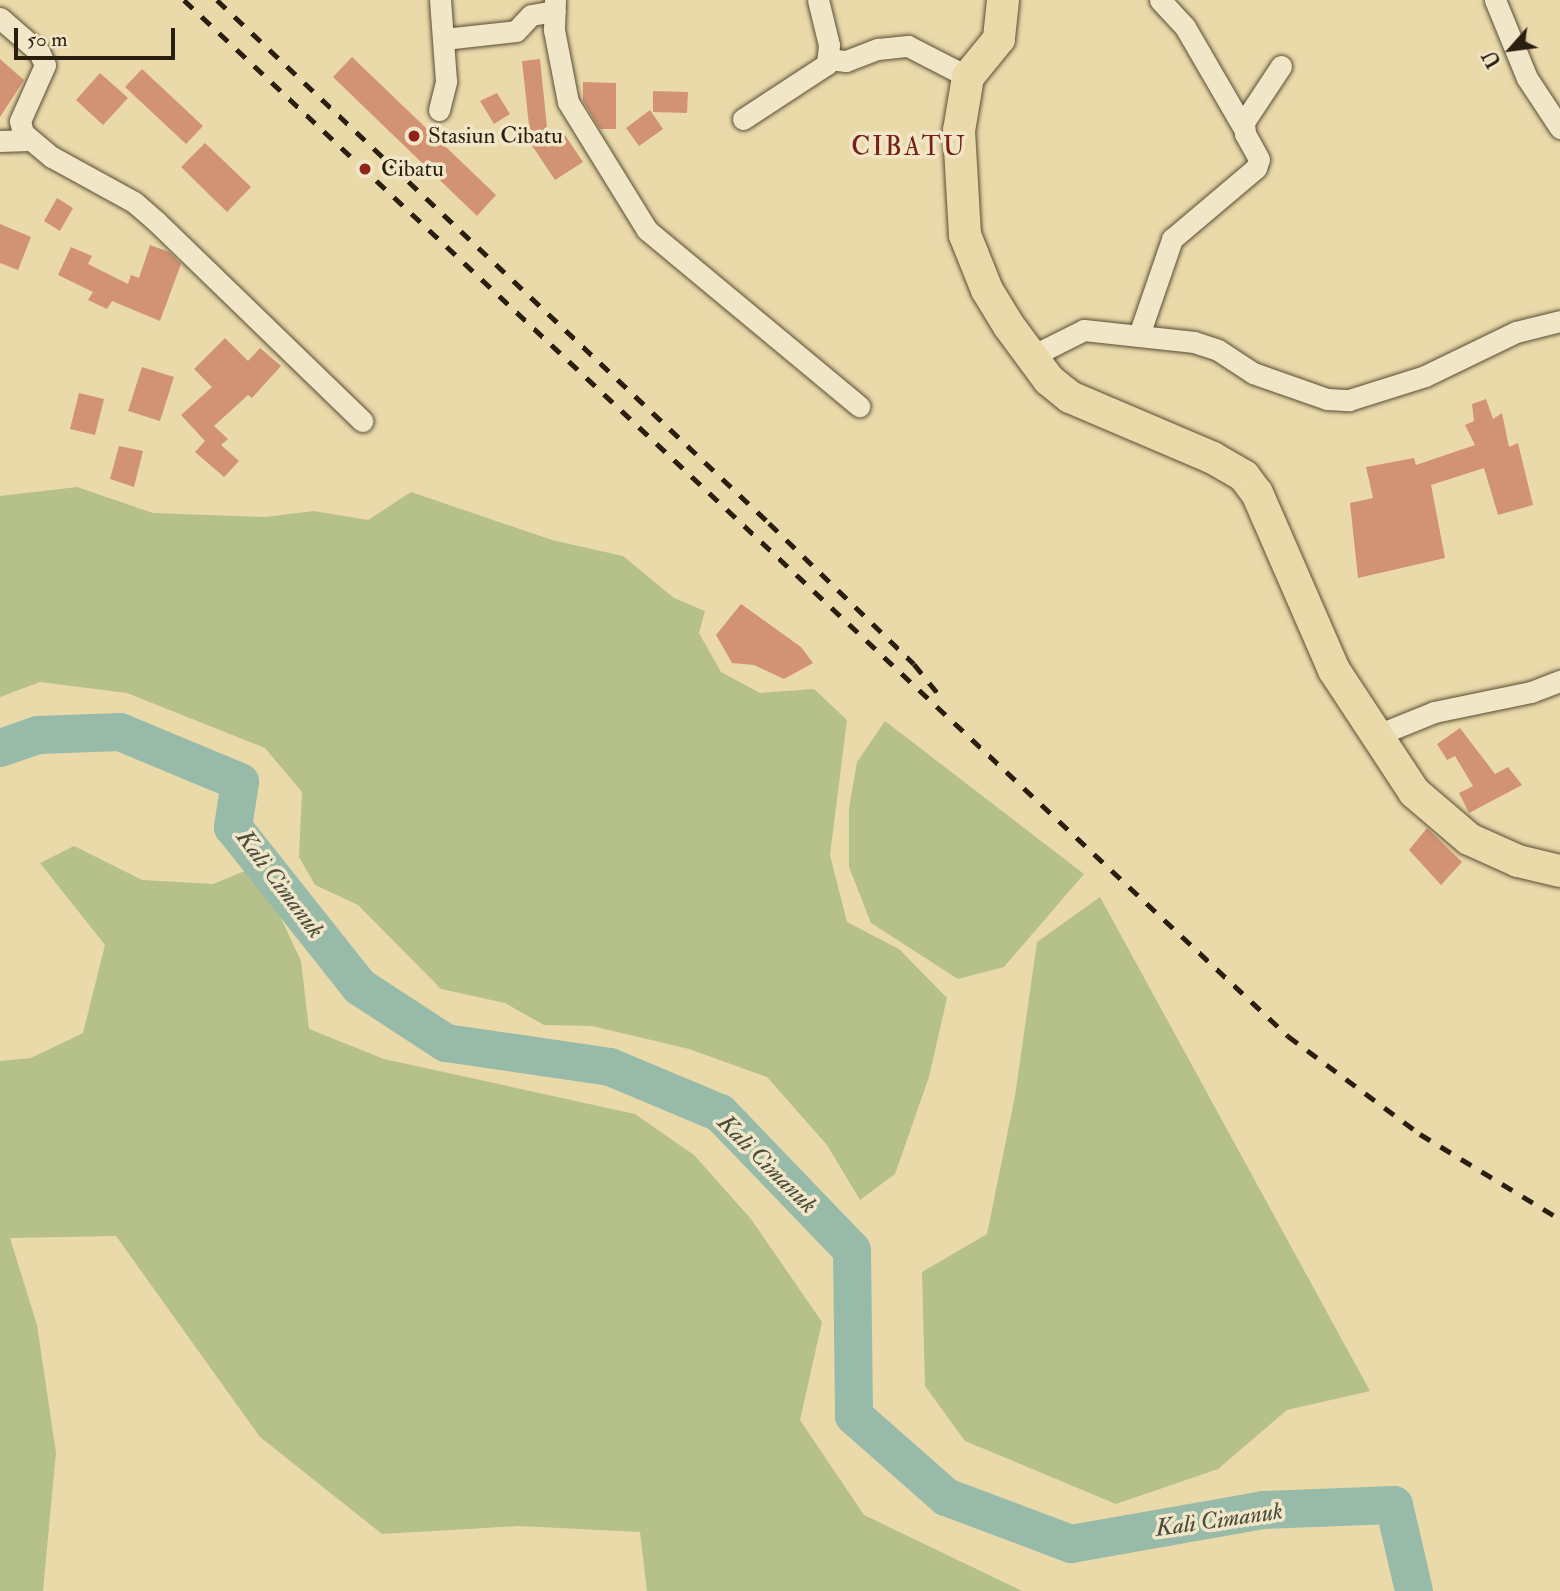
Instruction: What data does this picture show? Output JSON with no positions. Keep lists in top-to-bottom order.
{
  "districts": ["CIBATU"],
  "water": ["Kali Cimanuk"],
  "places": ["Stasiun Cibatu", "Cibatu"],
  "scale_bar": "50 m",
  "north": "bottom left"
}
